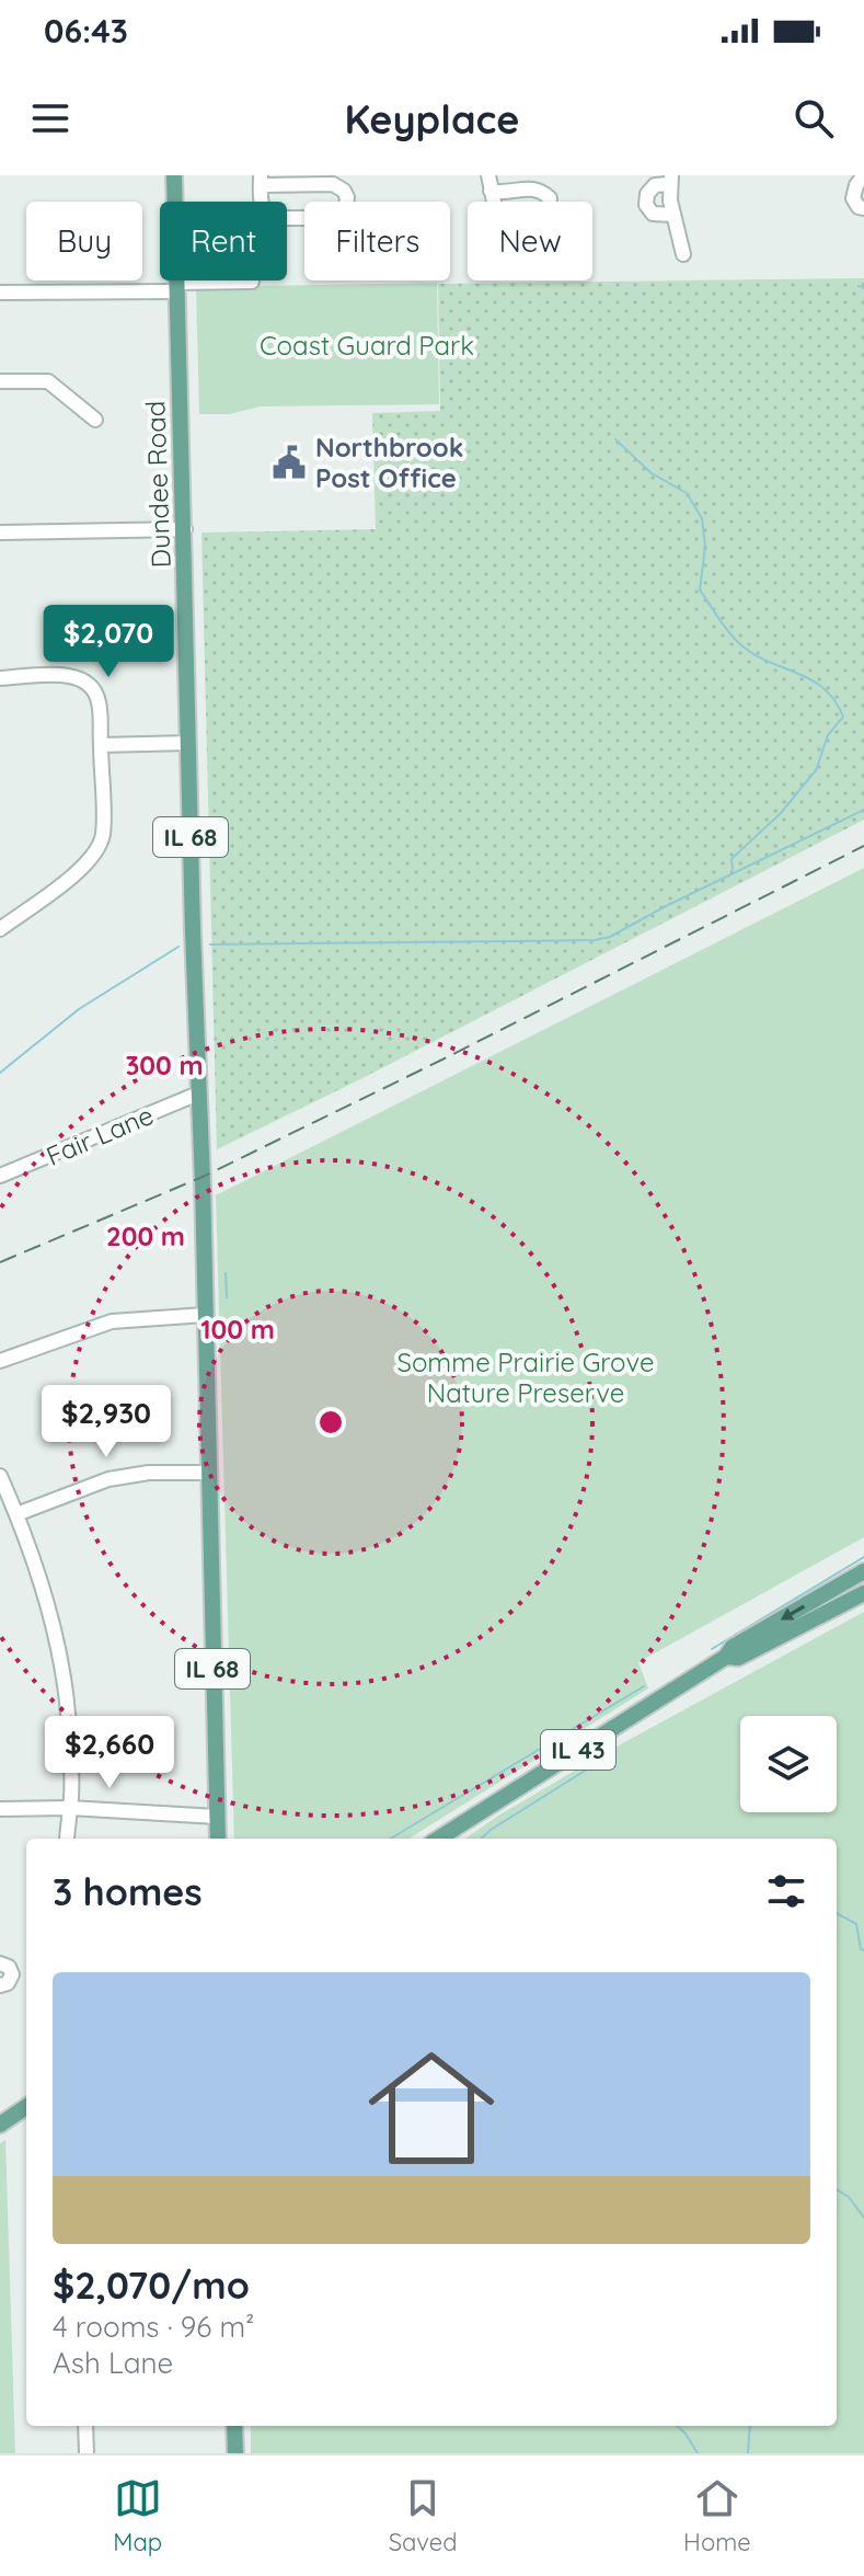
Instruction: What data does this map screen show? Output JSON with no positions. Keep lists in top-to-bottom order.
{
  "streets": {
    "main road": ["Dundee Road", "IL 68", "IL 43"],
    "street": ["Fair Lane"]
  },
  "crossings": [
    ["Dundee Road", "Fair Lane"]
  ],
  "parks": ["Coast Guard Park", "Somme Prairie Grove Nature Preserve"],
  "places": {
    "public building": ["Northbrook Post Office"]
  },
  "page": {
    "status": "06:43",
    "header": "Keyplace",
    "chip": [
      "Buy",
      "Rent",
      "Filters",
      "New"
    ],
    "price": ["$2,070", "$2,930", "$2,660"],
    "heading": "3 homes",
    "list": [
      {
        "name": "$2,070/mo",
        "note": "4 rooms · 96 m² · Ash Lane"
      }
    ],
    "tabs": ["Map", "Saved", "Home"]
  },
  "rings": ["300 m", "200 m", "100 m"]
}
